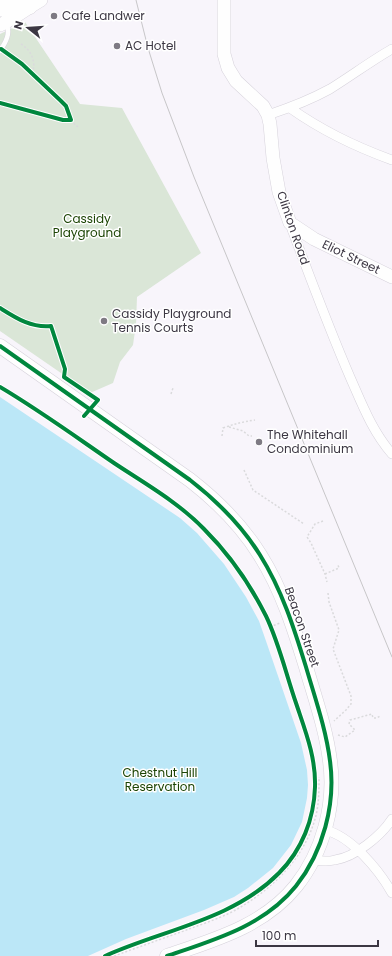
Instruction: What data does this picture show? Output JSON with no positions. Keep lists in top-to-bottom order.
{
  "streets": {
    "main road": ["Beacon Street"],
    "street": ["Clinton Road", "Eliot Street"]
  },
  "crossings": [
    ["Clinton Road", "Eliot Street"]
  ],
  "parks": ["Cassidy Playground", "Chestnut Hill Reservation"],
  "places": [
    "Cafe Landwer",
    "AC Hotel",
    "Cassidy Playground Tennis Courts",
    "The Whitehall Condominium"
  ],
  "scale_bar": "100 m",
  "north": "left"
}
